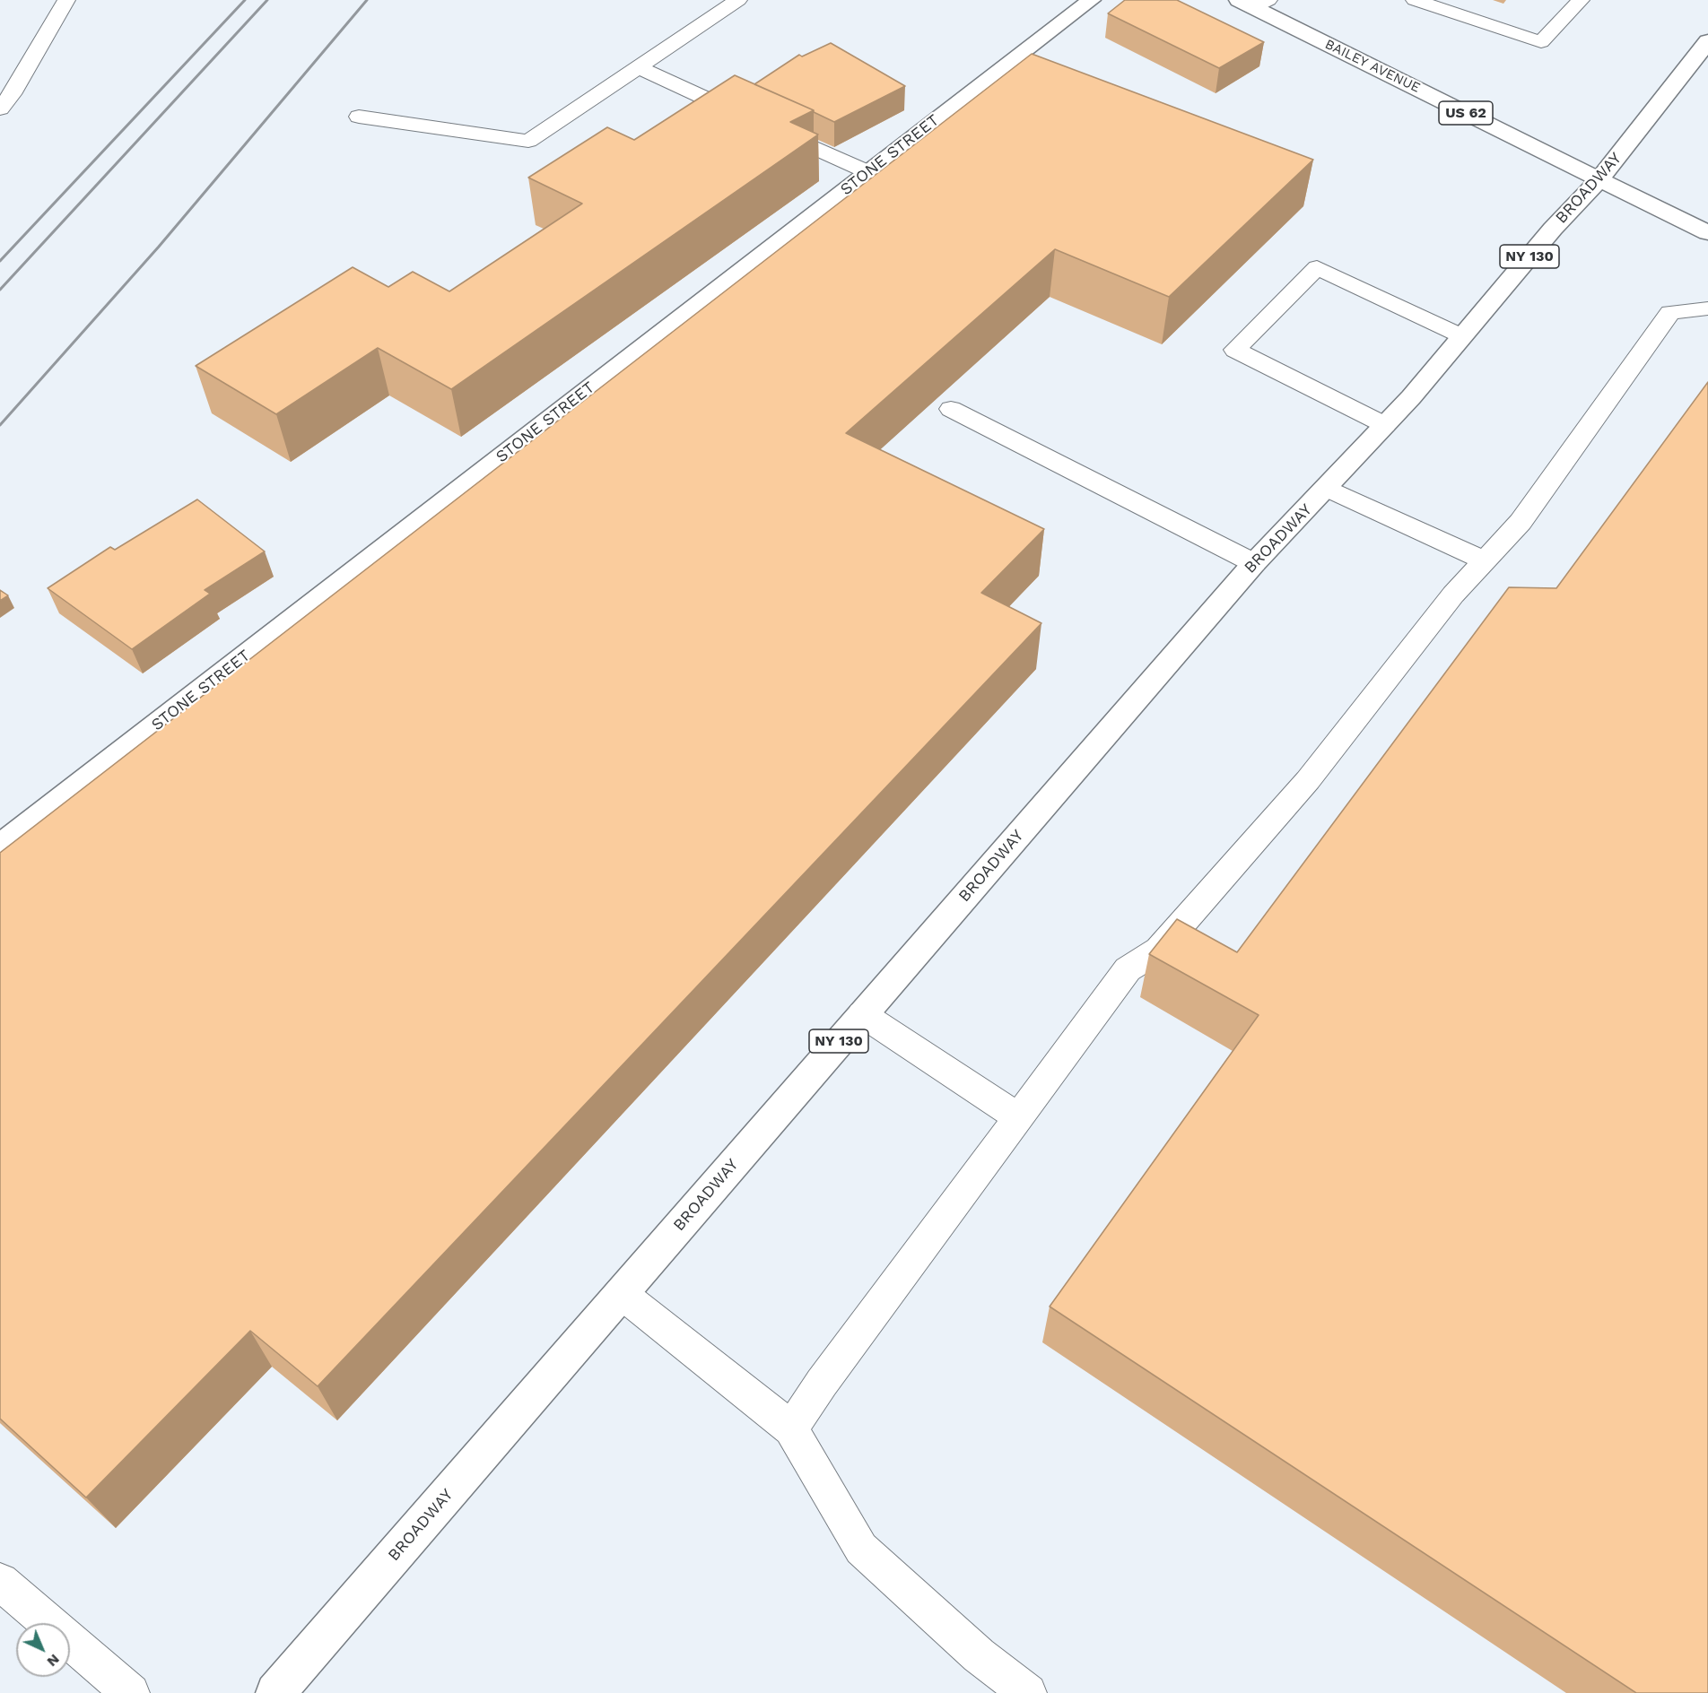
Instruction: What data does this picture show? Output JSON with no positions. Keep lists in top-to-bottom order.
{
  "streets": {
    "main road": [
      "BAILEY AVENUE",
      "US 62",
      "STONE STREET",
      "BROADWAY",
      "NY 130"
    ]
  },
  "crossings": [
    ["BAILEY AVENUE", "BROADWAY"]
  ],
  "north": "bottom right"
}
